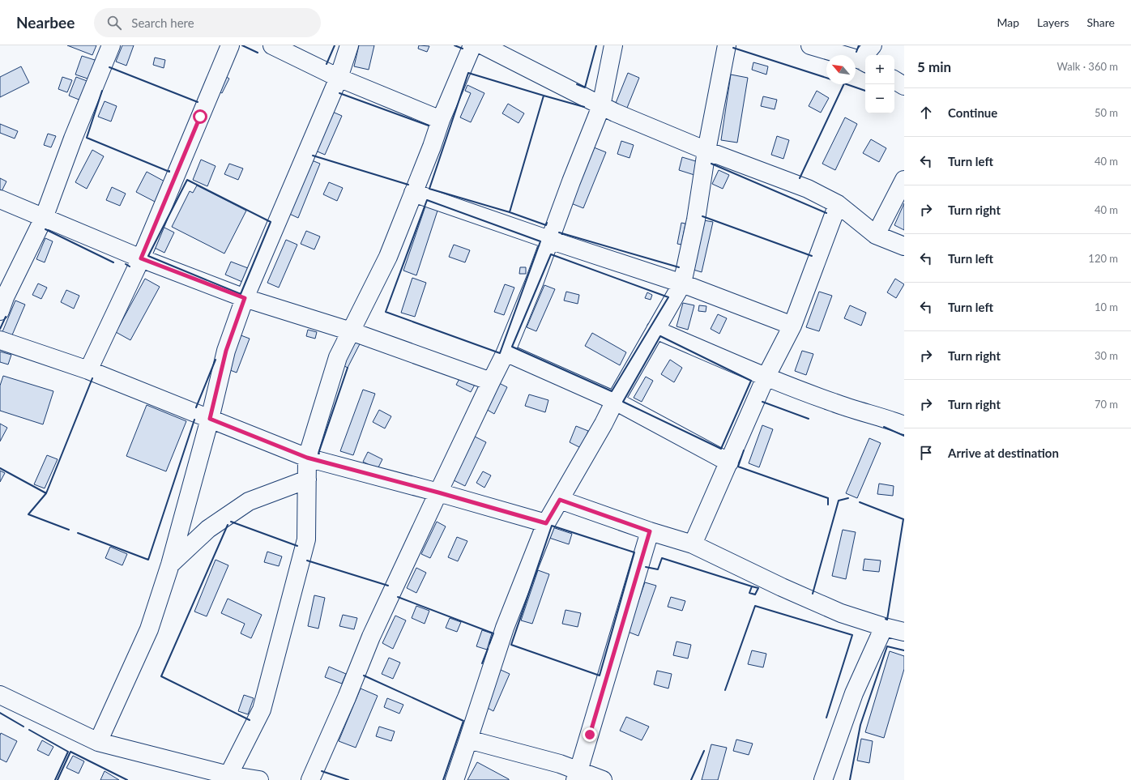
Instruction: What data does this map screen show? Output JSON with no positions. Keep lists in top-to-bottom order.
{
  "north": "top left",
  "page": {
    "header": "Nearbee",
    "search": "Search here",
    "nav": ["Map", "Layers", "Share"],
    "heading": ["5 min", "Walk · 360 m"],
    "map_buttons": ["+", "−"],
    "list": [
      ["Continue", "50 m"],
      ["Turn left", "40 m"],
      ["Turn right", "40 m"],
      ["Turn left", "120 m"],
      ["Turn left", "10 m"],
      ["Turn right", "30 m"],
      ["Turn right", "70 m"],
      "Arrive at destination"
    ]
  }
}
